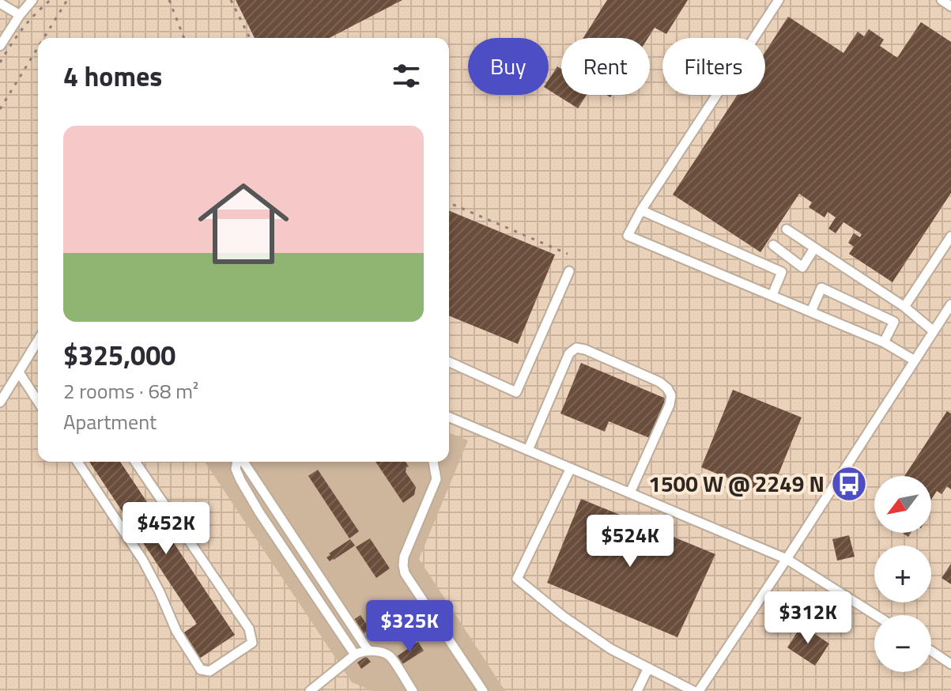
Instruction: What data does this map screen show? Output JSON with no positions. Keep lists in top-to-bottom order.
{
  "places": {
    "bus stop": ["1500 W @ 2249 N"]
  },
  "north": "bottom left",
  "page": {
    "chip": ["Buy", "Rent", "Filters"],
    "heading": "4 homes",
    "list": [
      {
        "name": "$325,000",
        "note": "2 rooms · 68 m² · Apartment"
      }
    ],
    "map_buttons": ["+", "−"],
    "price": [
      "$452K",
      "$524K",
      "$312K",
      "$325K"
    ]
  }
}
